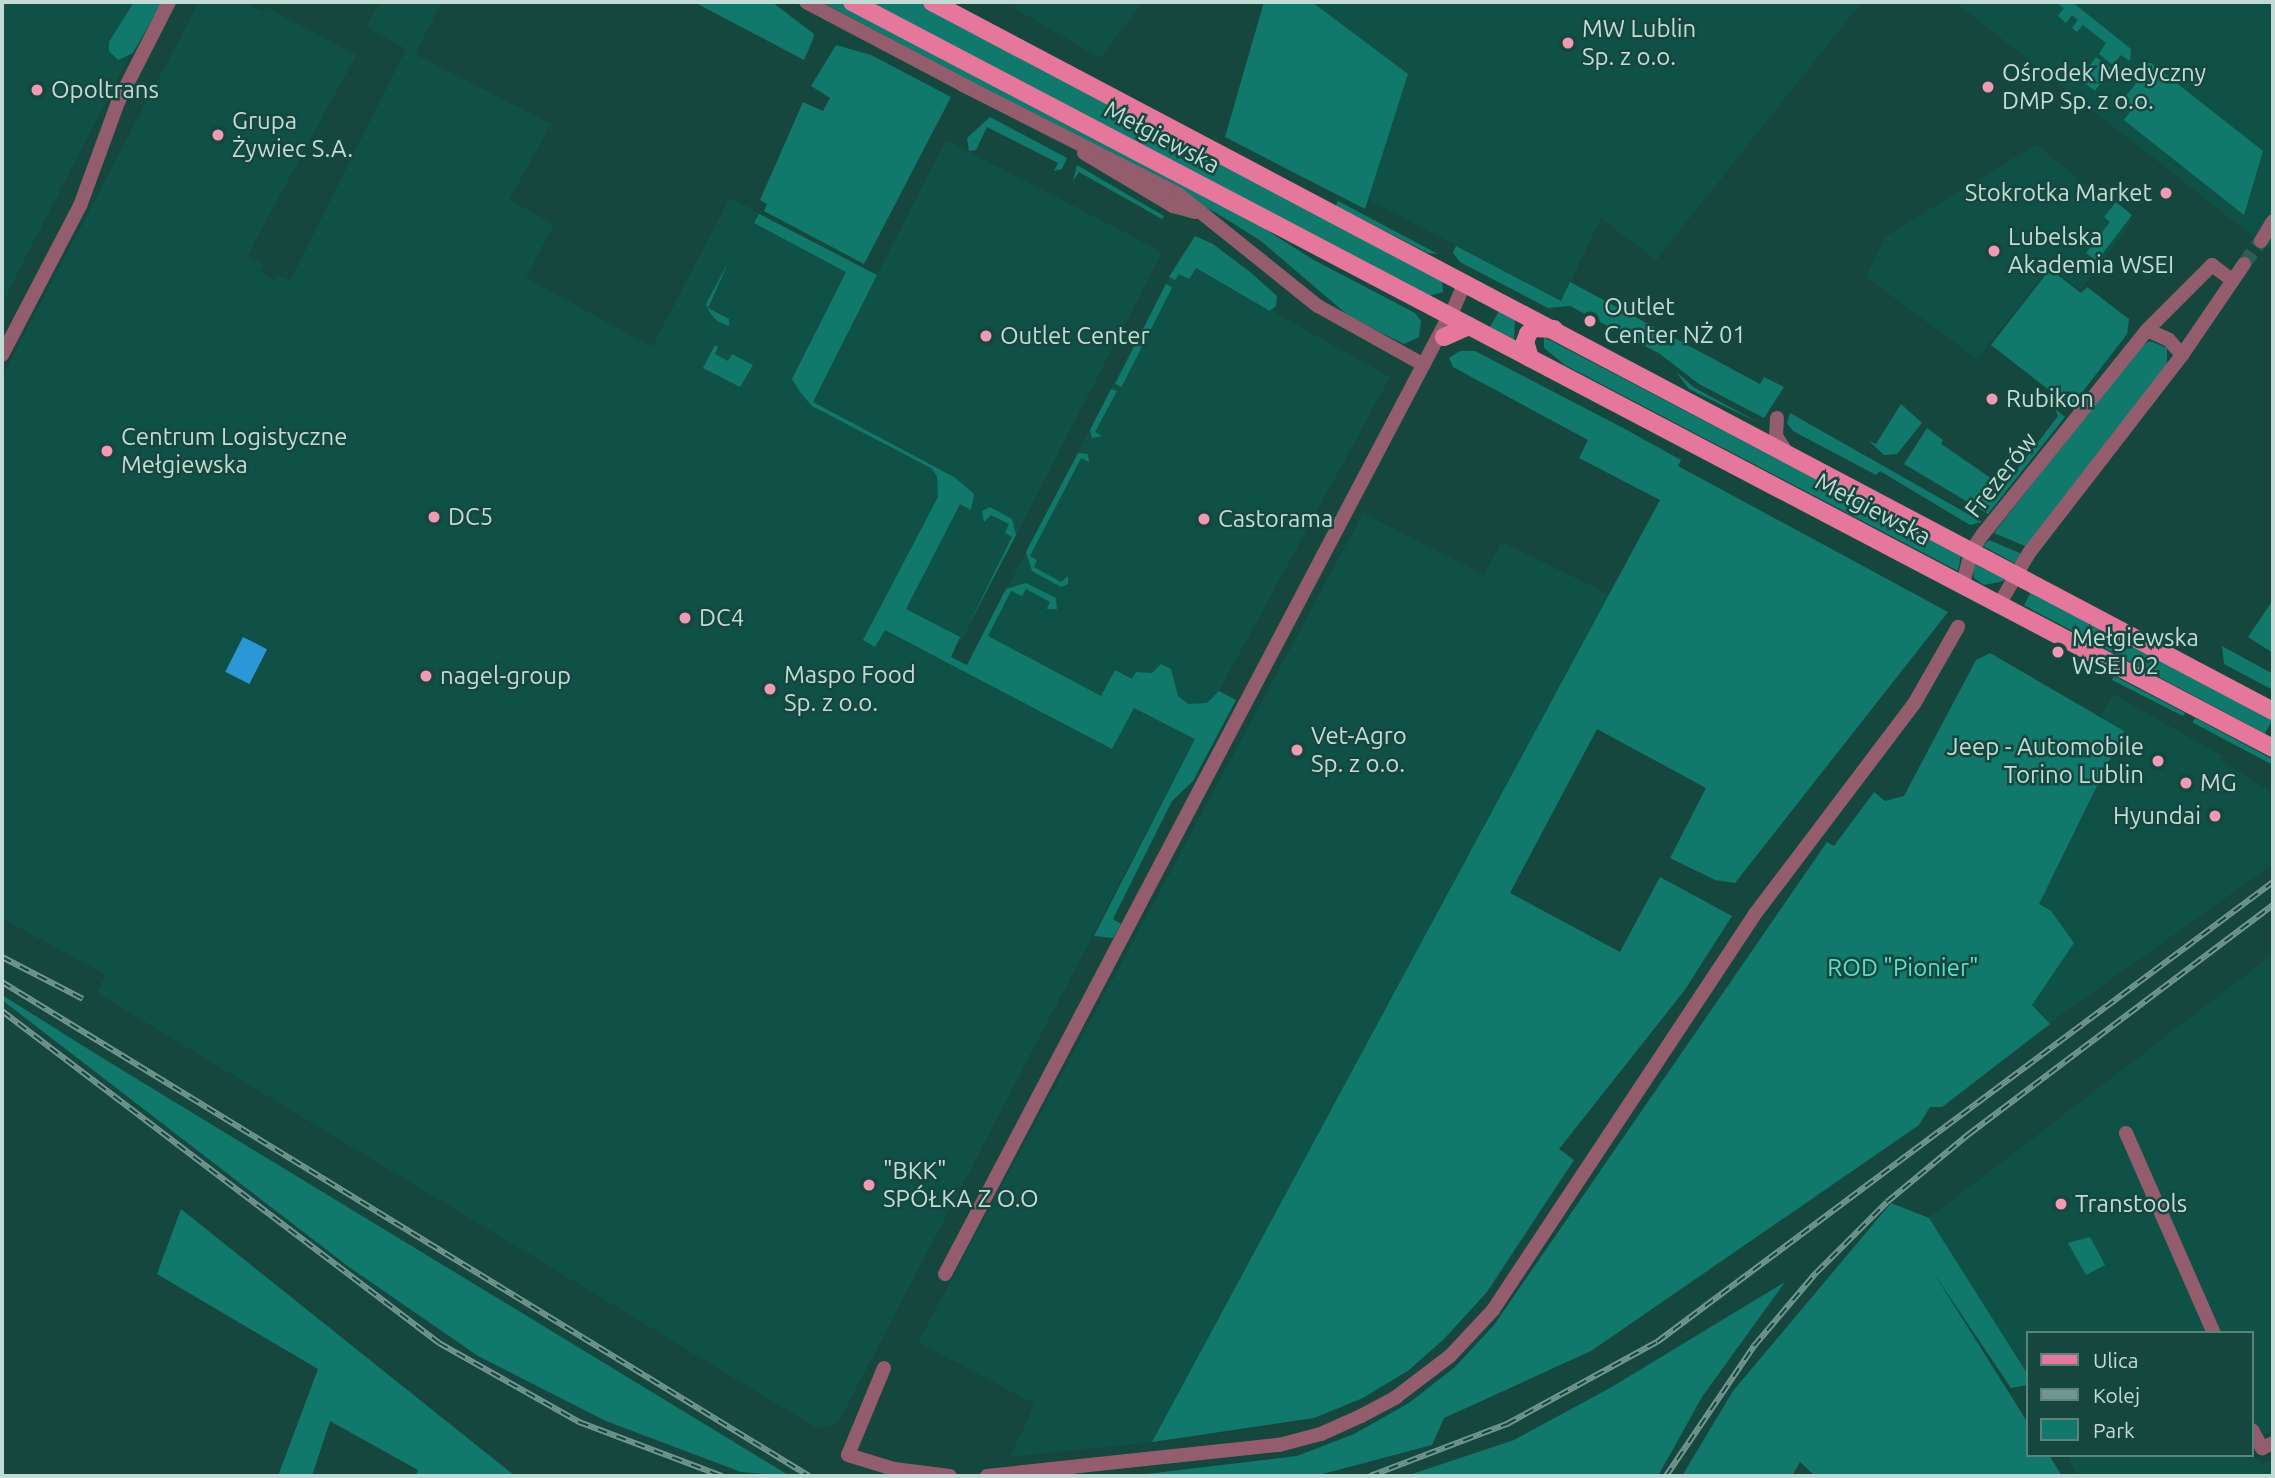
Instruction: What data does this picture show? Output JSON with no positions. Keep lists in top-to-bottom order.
{
  "streets": {
    "main road": ["Mełgiewska"],
    "street": ["Frezerów"]
  },
  "crossings": [
    ["Mełgiewska", "Frezerów"]
  ],
  "parks": ["ROD \"Pionier\""],
  "places": [
    "MW Lublin Sp. z o.o.",
    "Ośrodek Medyczny DMP Sp. z o.o.",
    "Opoltrans",
    "Grupa Żywiec S.A.",
    "Stokrotka Market",
    "Lubelska Akademia WSEI",
    "Outlet Center NŻ 01",
    "Outlet Center",
    "Rubikon",
    "Centrum Logistyczne Mełgiewska",
    "DC5",
    "Castorama",
    "DC4",
    "Mełgiewska WSEI 02",
    "nagel-group",
    "Maspo Food Sp. z o.o.",
    "Vet-Agro Sp. z o.o.",
    "Jeep - Automobile Torino Lublin",
    "MG",
    "Hyundai",
    "\"BKK\" SPÓŁKA Z O.O",
    "Transtools"
  ],
  "legend": ["Ulica", "Kolej", "Park"]
}
